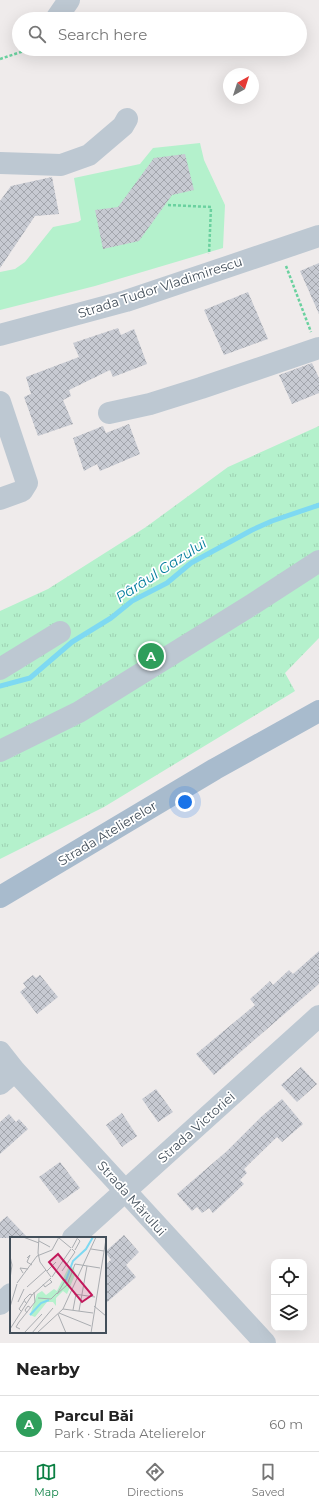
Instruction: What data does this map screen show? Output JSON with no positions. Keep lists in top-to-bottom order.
{
  "streets": {
    "main road": ["Strada Atelierelor"],
    "street": ["Strada Tudor Vladimirescu", "Strada Victoriei", "Strada Mărului"]
  },
  "crossings": [
    ["Strada Victoriei", "Strada Mărului"]
  ],
  "water": ["Pârâul Gazului"],
  "north": "top right",
  "page": {
    "search": "Search here",
    "pins": "A",
    "heading": "Nearby",
    "list": [
      {
        "mark": "A",
        "name": "Parcul Băi",
        "note": "Park · Strada Atelierelor",
        "value": "60 m"
      }
    ],
    "nav": ["Map", "Directions", "Saved"]
  }
}
